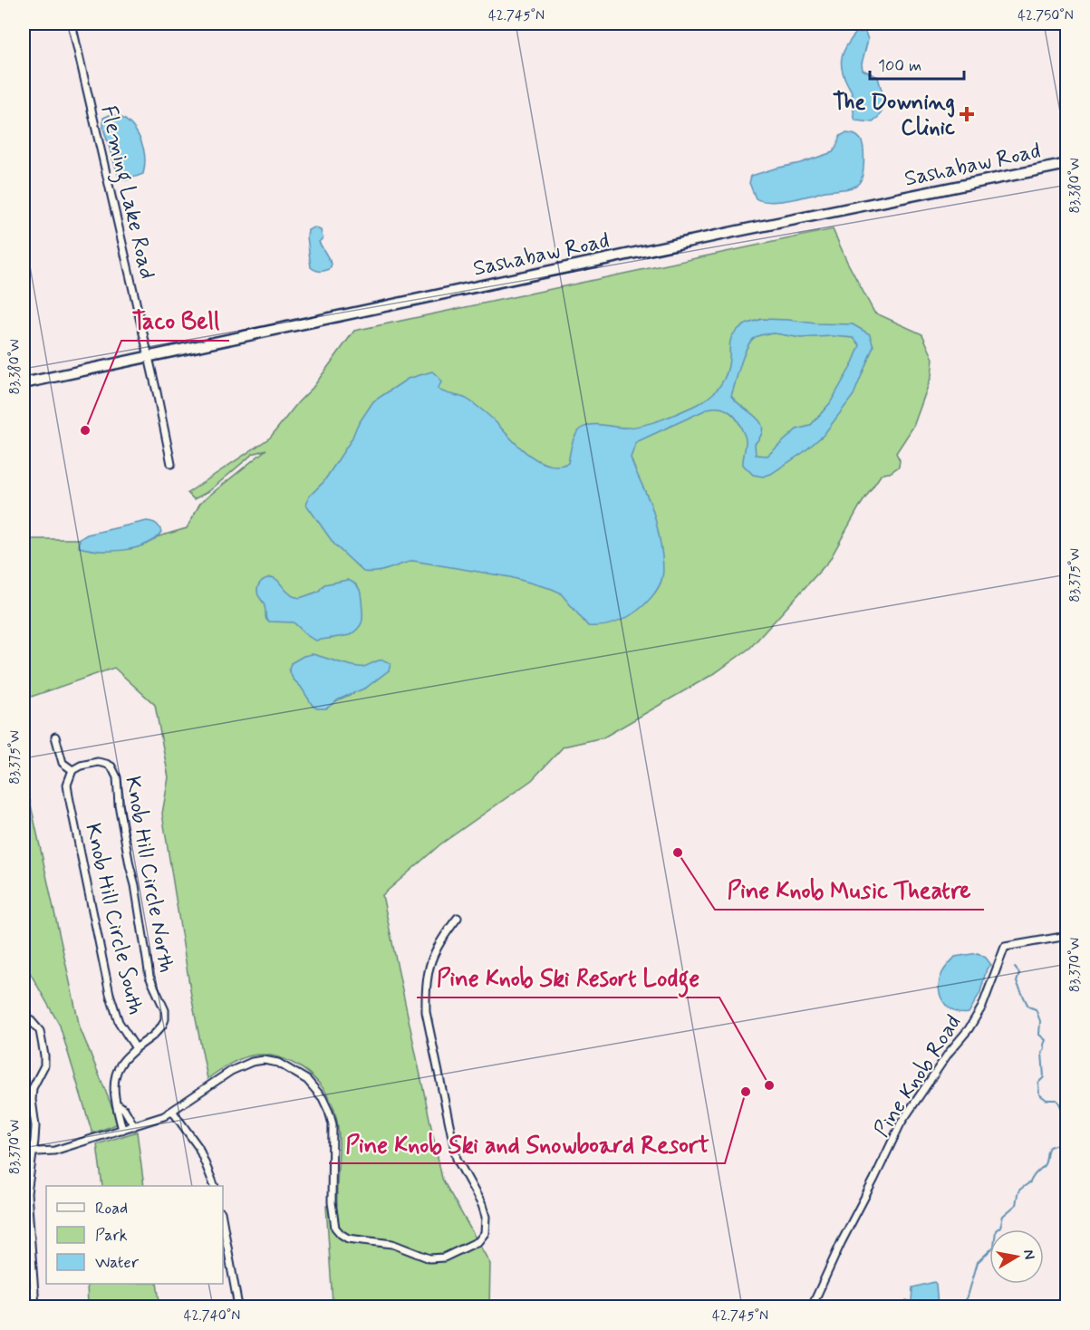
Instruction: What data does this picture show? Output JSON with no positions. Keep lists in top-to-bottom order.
{
  "streets": {
    "main road": ["Sashabaw Road"],
    "street": [
      "Fleming Lake Road",
      "Knob Hill Circle North",
      "Knob Hill Circle South",
      "Pine Knob Road"
    ]
  },
  "crossings": [
    ["Sashabaw Road", "Fleming Lake Road"],
    ["Knob Hill Circle North", "Knob Hill Circle South"]
  ],
  "places": {
    "health": ["The Downing Clinic"],
    "other": [
      "Taco Bell",
      "Pine Knob Music Theatre",
      "Pine Knob Ski Resort Lodge",
      "Pine Knob Ski and Snowboard Resort"
    ]
  },
  "legend": ["Road", "Park", "Water"],
  "scale_bar": "100 m",
  "north": "right",
  "coordinates": [
    "42.745°N",
    "42.750°N",
    "83.380°W",
    "83.375°W",
    "83.370°W",
    "42.740°N"
  ]
}
